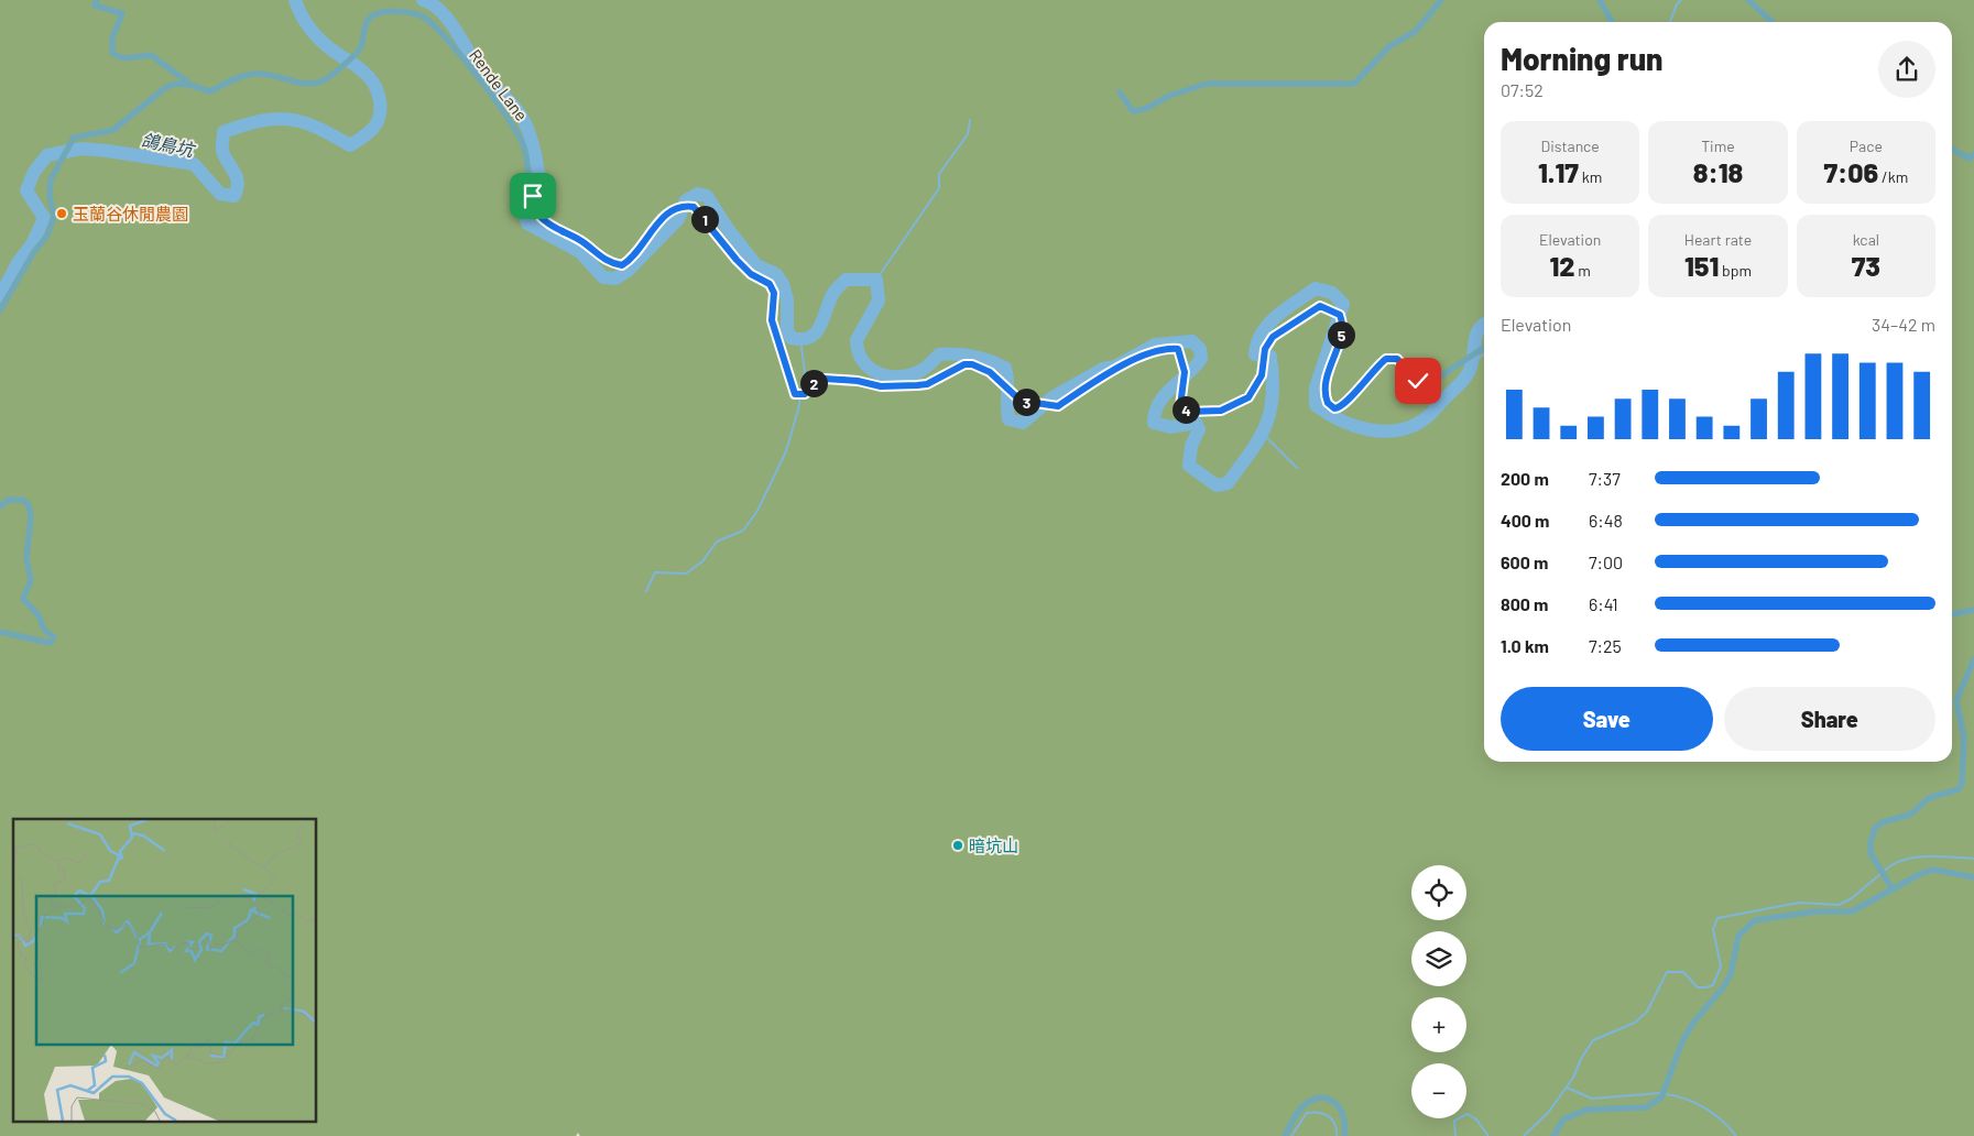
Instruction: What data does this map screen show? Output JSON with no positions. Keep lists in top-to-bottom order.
{
  "streets": {
    "street": ["Rende Lane"]
  },
  "water": ["鴿鳥坑"],
  "places": ["玉蘭谷休閒農園", "暗坑山"],
  "page": {
    "heading": ["Morning run", "07:52"],
    "stats": [
      ["Distance", "1.17 km"],
      ["Time", "8:18"],
      ["Pace", "7:06 /km"],
      ["Elevation", "12 m"],
      ["Heart rate", "151 bpm"],
      ["kcal", "73"]
    ],
    "pins": [
      "1",
      "5",
      "2",
      "3",
      "4"
    ],
    "chart": ["Elevation", "34–42 m"],
    "list": [
      {
        "name": "200 m",
        "note": "7:37"
      },
      {
        "name": "400 m",
        "note": "6:48"
      },
      {
        "name": "600 m",
        "note": "7:00"
      },
      {
        "name": "800 m",
        "note": "6:41"
      },
      {
        "name": "1.0 km",
        "note": "7:25"
      }
    ],
    "buttons": ["Save", "Share"],
    "map_buttons": ["+", "−"]
  }
}
